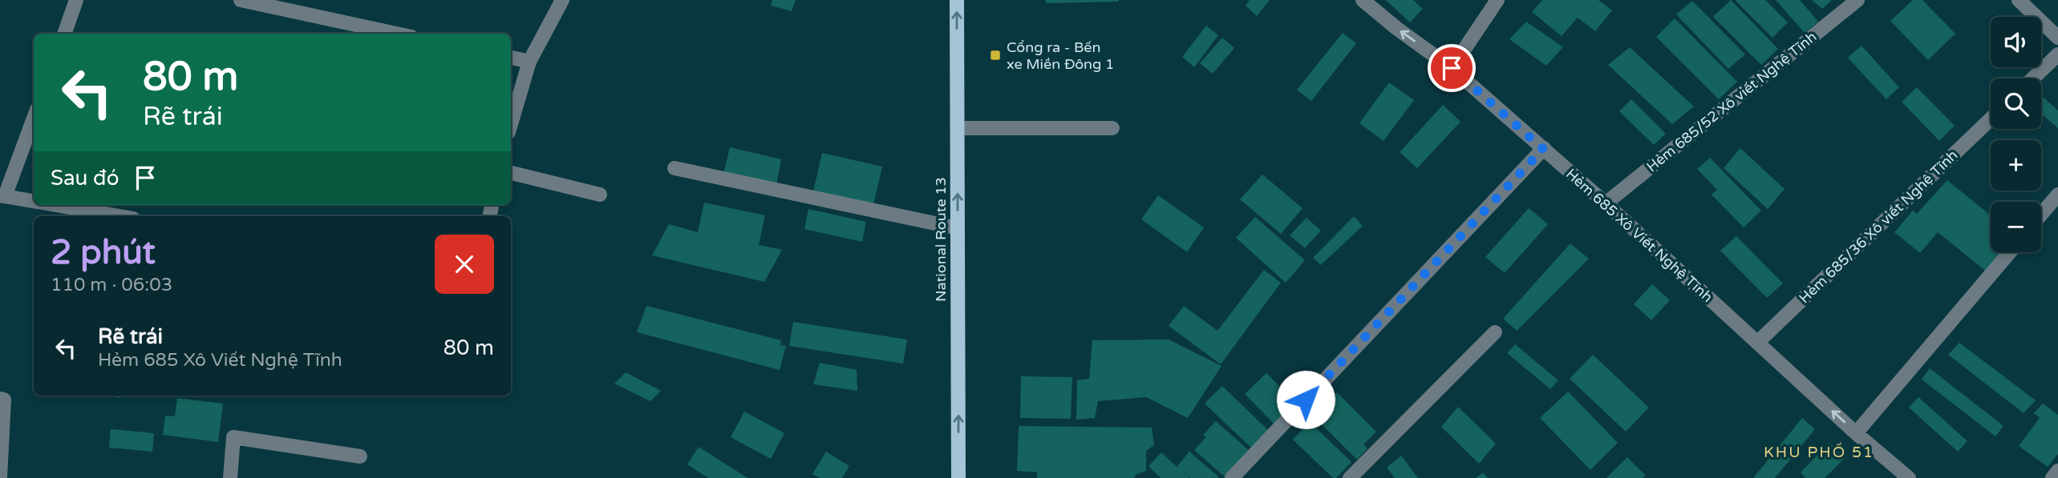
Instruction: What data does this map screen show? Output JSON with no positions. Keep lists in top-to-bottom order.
{
  "streets": {
    "main road": ["National Route 13"],
    "street": ["Hẻm 685/52 Xô viết Nghệ Tĩnh", "Hẻm 685/36 Xô viết Nghệ Tĩnh", "Hẻm 685 Xô Viết Nghệ Tĩnh"]
  },
  "crossings": [
    ["Hẻm 685/52 Xô viết Nghệ Tĩnh", "Hẻm 685 Xô Viết Nghệ Tĩnh"],
    ["Hẻm 685/36 Xô viết Nghệ Tĩnh", "Hẻm 685 Xô Viết Nghệ Tĩnh"]
  ],
  "one_way": ["National Route 13"],
  "districts": ["KHU PHỐ 51"],
  "places": {
    "transit": ["Cổng ra - Bến xe Miền Đông 1"]
  },
  "page": {
    "map_buttons": ["+", "−"],
    "turn": ["80 m", "Rẽ trái"],
    "then": "Sau đó",
    "heading": ["2 phút", "110 m · 06:03"],
    "list": [
      {
        "name": "Rẽ trái",
        "note": "Hẻm 685 Xô Viết Nghệ Tĩnh",
        "value": "80 m"
      }
    ]
  }
}
